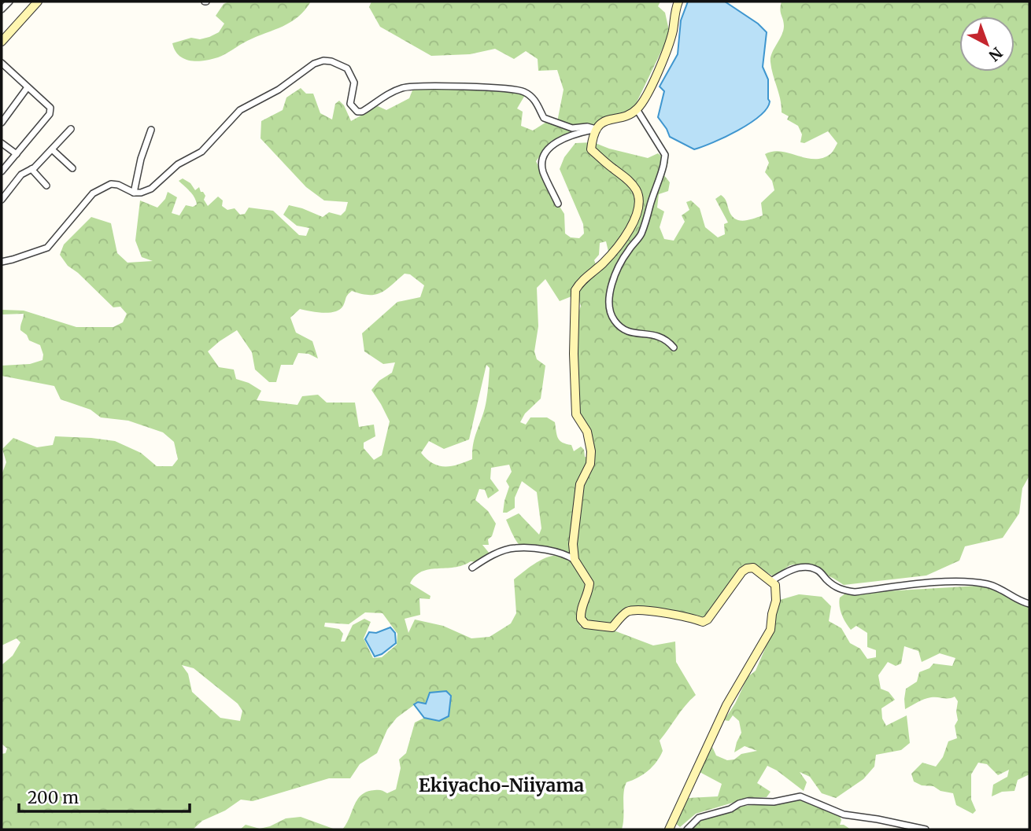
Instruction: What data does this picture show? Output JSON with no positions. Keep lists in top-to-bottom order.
{
  "districts": ["Ekiyacho-Niiyama"],
  "scale_bar": "200 m",
  "north": "bottom right"
}
